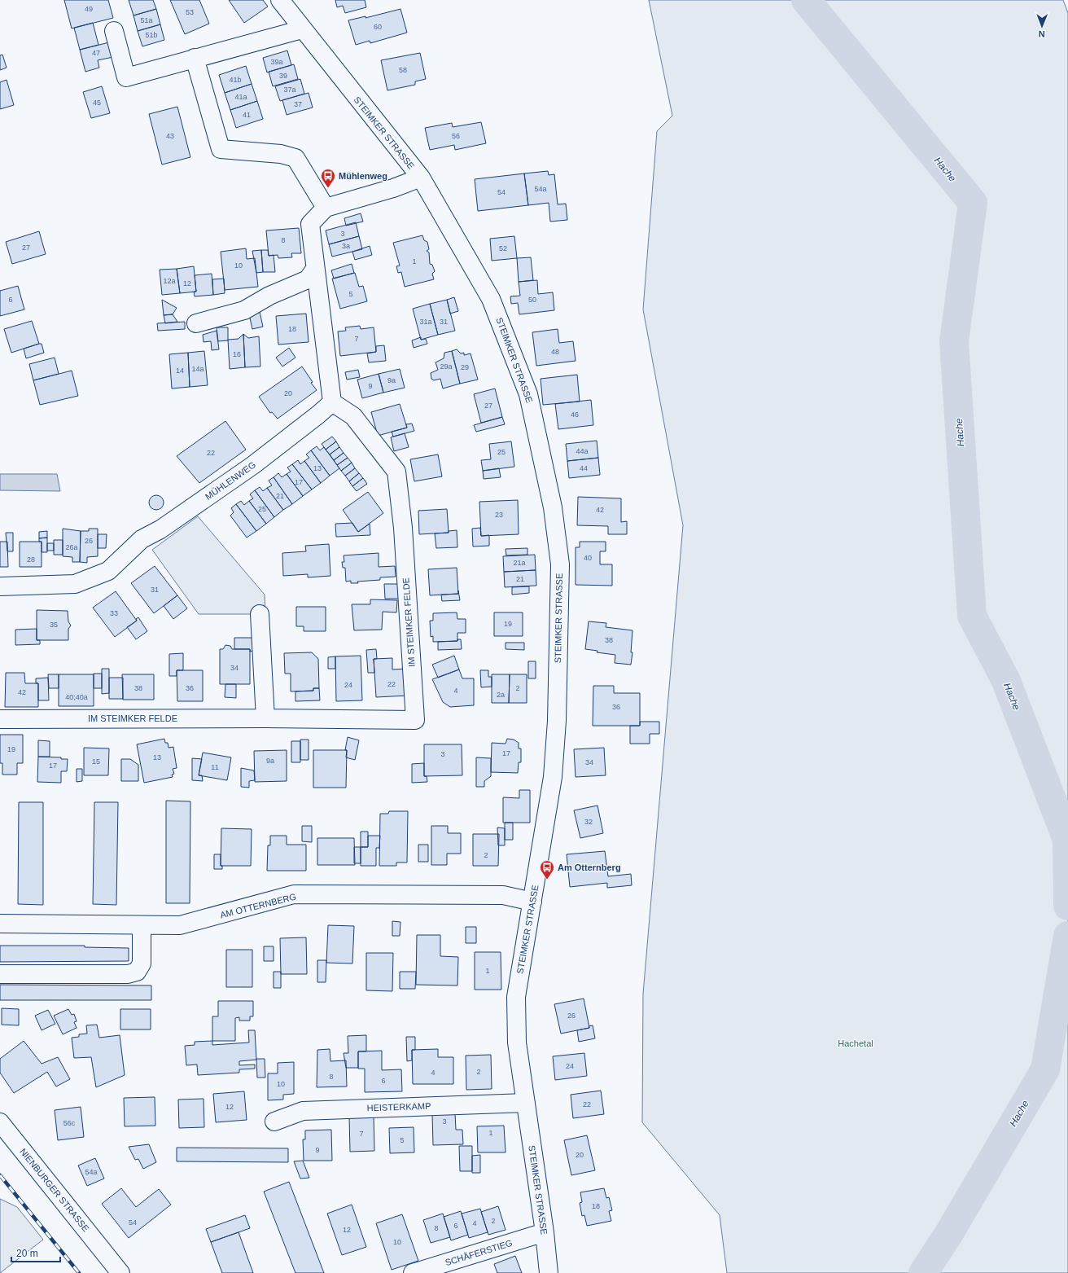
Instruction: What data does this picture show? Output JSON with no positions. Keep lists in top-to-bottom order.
{
  "streets": {
    "street": [
      "STEIMKER STRASSE",
      "MÜHLENWEG",
      "IM STEIMKER FELDE",
      "AM OTTERNBERG",
      "HEISTERKAMP",
      "NIENBURGER STRASSE",
      "SCHÄFERSTIEG"
    ]
  },
  "crossings": [
    ["STEIMKER STRASSE", "AM OTTERNBERG"],
    ["STEIMKER STRASSE", "HEISTERKAMP"],
    ["STEIMKER STRASSE", "SCHÄFERSTIEG"],
    ["MÜHLENWEG", "IM STEIMKER FELDE"]
  ],
  "water": ["Hache"],
  "parks": ["Hachetal"],
  "places": {
    "bus stop": ["Mühlenweg", "Am Otternberg"]
  },
  "house_numbers": [
    "49",
    "53",
    "51a",
    "60",
    "51b",
    "47",
    "39a",
    "58",
    "39",
    "41b",
    "37a",
    "41a",
    "45",
    "37",
    "41",
    "43",
    "56",
    "54a",
    "54",
    "3",
    "8",
    "3a",
    "27",
    "52",
    "1",
    "10",
    "12a",
    "12",
    "5",
    "6",
    "50",
    "31a",
    "31",
    "18",
    "7",
    "48",
    "16",
    "29a",
    "29",
    "14a",
    "14",
    "9a",
    "9",
    "20",
    "27",
    "46",
    "44a",
    "25",
    "22",
    "13",
    "44",
    "17",
    "21",
    "25",
    "42",
    "23",
    "26",
    "26a",
    "40",
    "28",
    "21a",
    "21",
    "31",
    "33",
    "19",
    "35",
    "38",
    "34",
    "22",
    "24",
    "38",
    "36",
    "2",
    "4",
    "42",
    "2a",
    "40;40a",
    "36",
    "19",
    "17",
    "3",
    "13",
    "9a",
    "15",
    "34",
    "17",
    "11",
    "32",
    "2",
    "1",
    "26",
    "24",
    "2",
    "4",
    "8",
    "6",
    "10",
    "22",
    "12",
    "3",
    "56c",
    "1",
    "7",
    "5",
    "9",
    "20",
    "54a",
    "18",
    "2",
    "54",
    "4",
    "6",
    "8",
    "12",
    "10"
  ],
  "scale_bar": "20 m",
  "north": "bottom"
}
